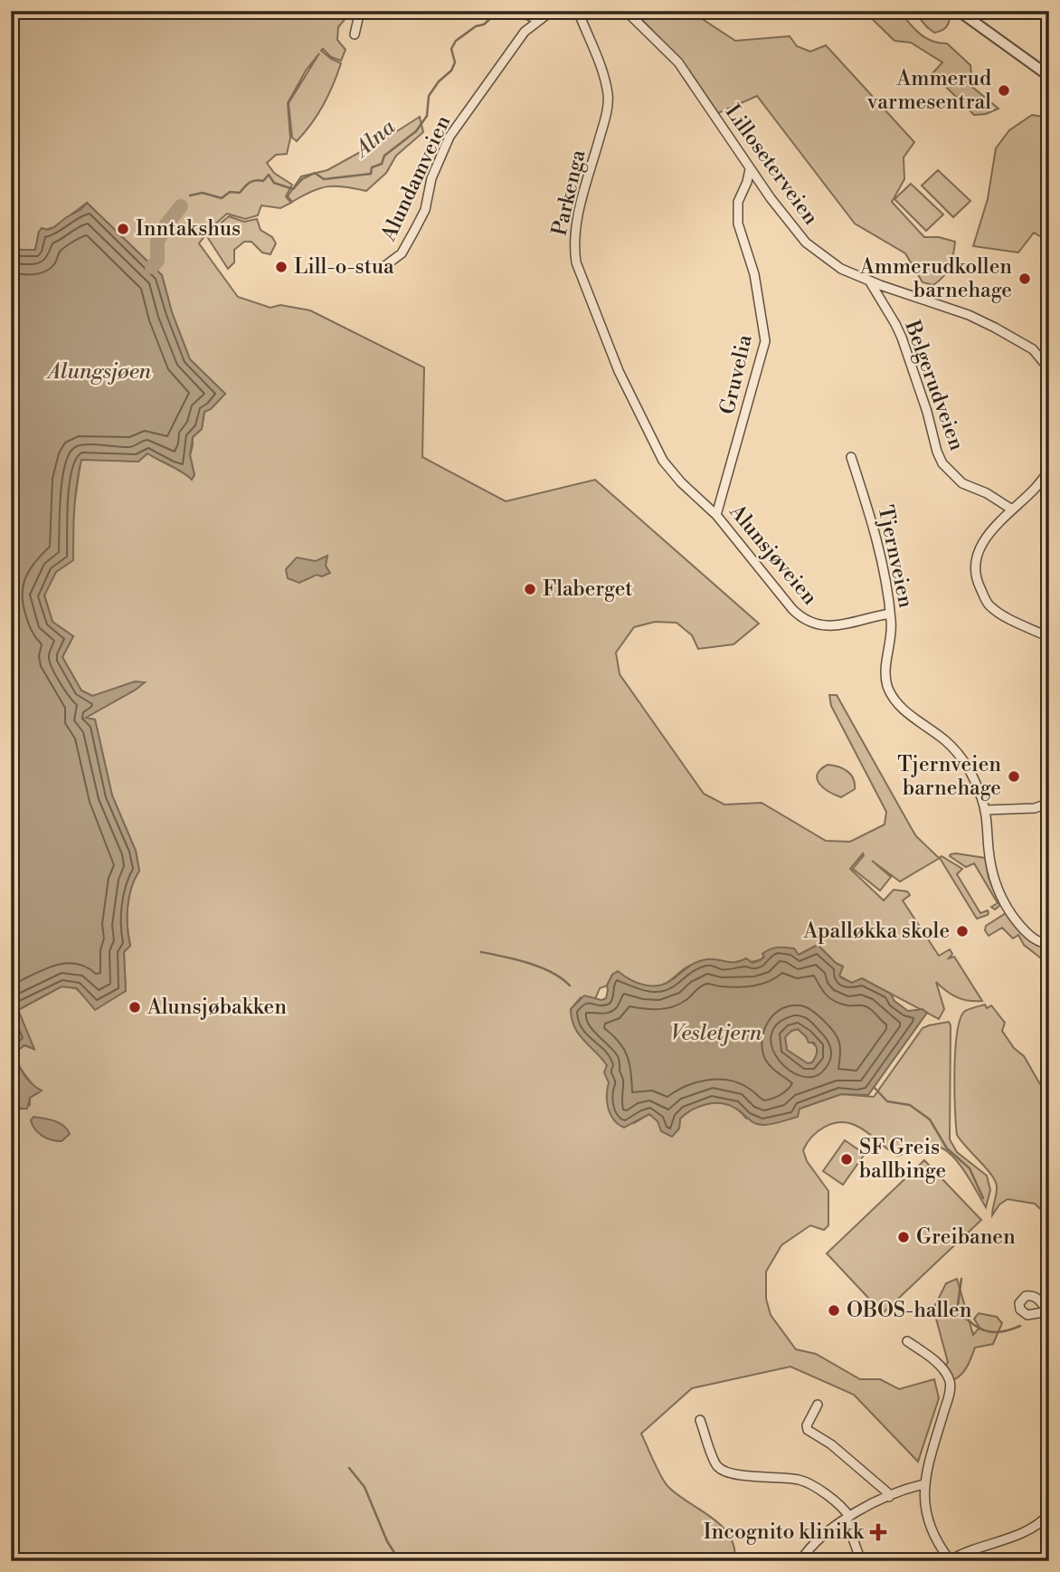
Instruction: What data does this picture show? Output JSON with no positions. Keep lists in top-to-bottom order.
{
  "streets": {
    "street": [
      "Lilloseterveien",
      "Alundamveien",
      "Parkenga",
      "Gruvelia",
      "Belgerudveien",
      "Alunsjøveien",
      "Tjernveien"
    ]
  },
  "crossings": [
    ["Lilloseterveien", "Gruvelia"],
    ["Lilloseterveien", "Belgerudveien"],
    ["Parkenga", "Alunsjøveien"],
    ["Gruvelia", "Alunsjøveien"],
    ["Alunsjøveien", "Tjernveien"]
  ],
  "water": ["Alna", "Alungsjøen", "Vesletjern"],
  "places": {
    "other": [
      "Ammerud varmesentral",
      "Inntakshus",
      "Lill-o-stua",
      "Ammerudkollen barnehage",
      "Flaberget",
      "Tjernveien barnehage",
      "Apalløkka skole",
      "Alunsjøbakken",
      "SF Greis ballbinge",
      "Greibanen",
      "OBOS-hallen"
    ],
    "health": ["Incognito klinikk"]
  }
}
